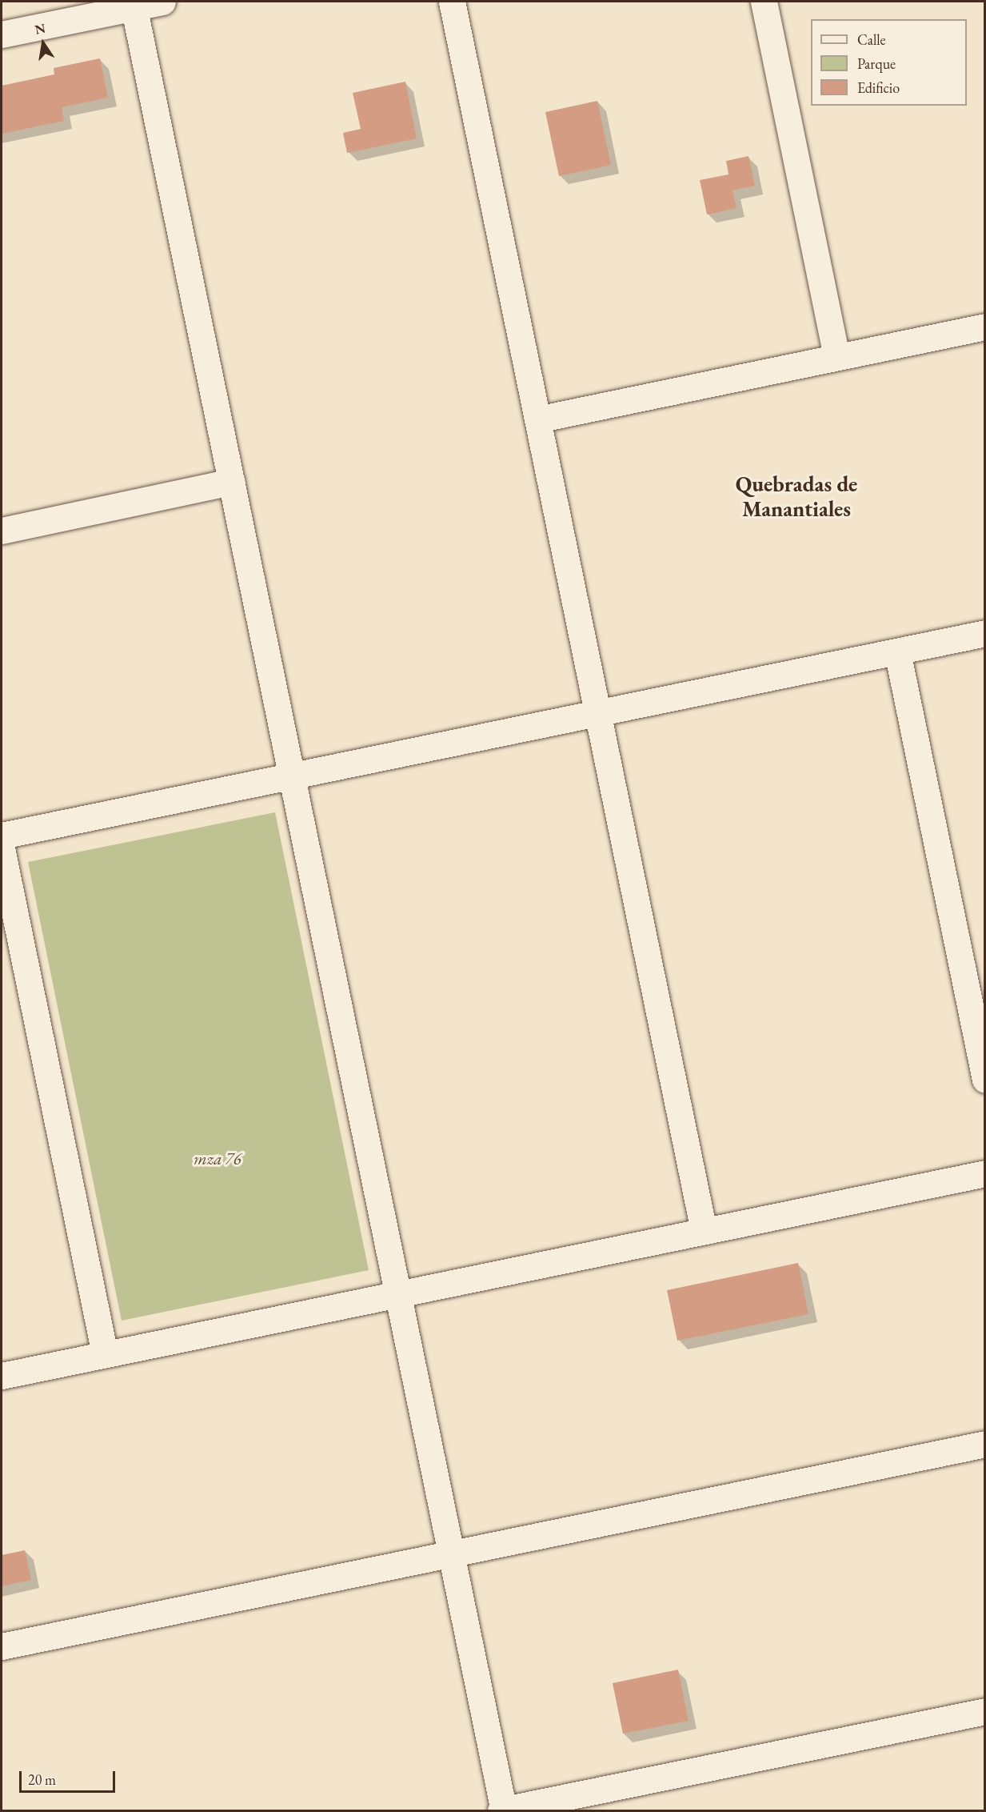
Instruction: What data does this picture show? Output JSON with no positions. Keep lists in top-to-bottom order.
{
  "districts": ["Quebradas de Manantiales"],
  "parks": ["mza 76"],
  "legend": ["Calle", "Parque", "Edificio"],
  "scale_bar": "20 m",
  "north": "top"
}
